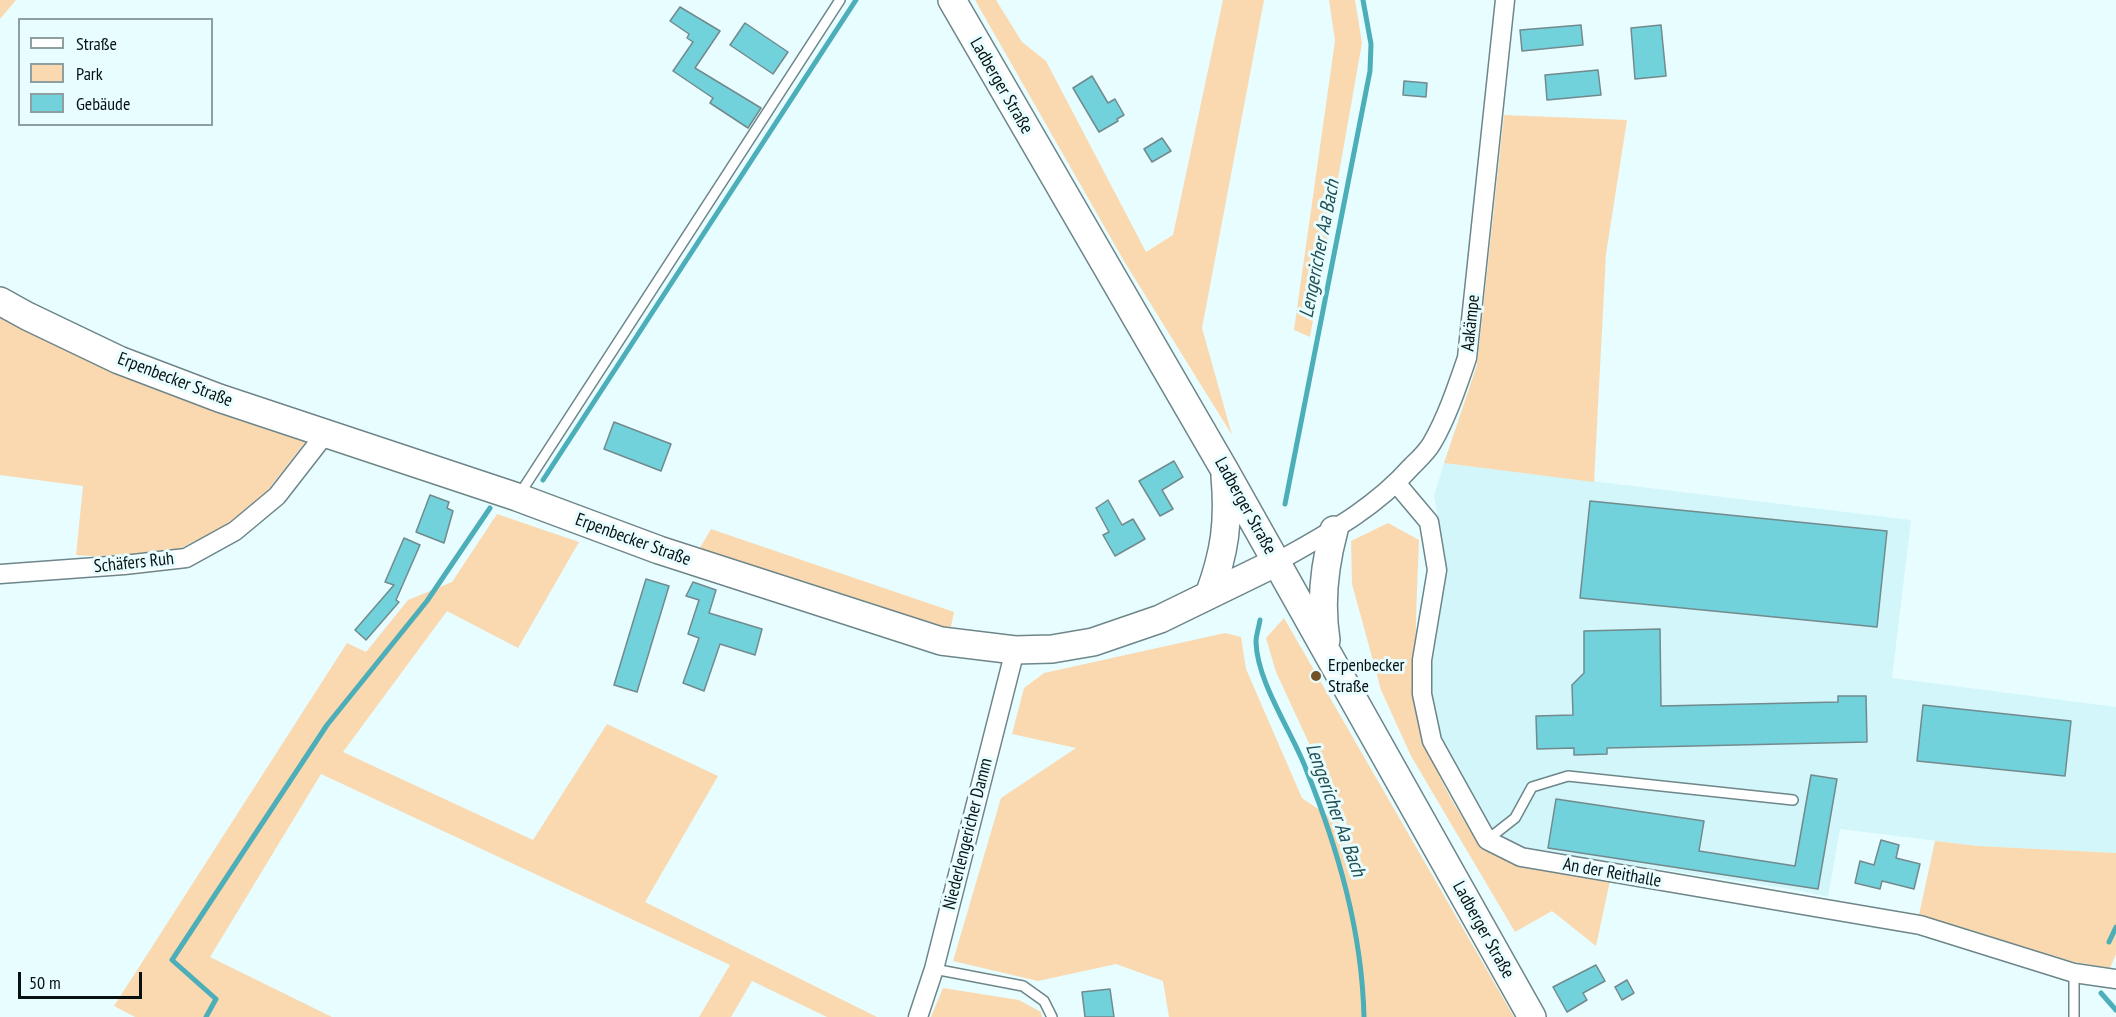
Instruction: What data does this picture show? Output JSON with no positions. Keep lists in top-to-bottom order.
{
  "streets": {
    "main road": ["Ladberger Straße", "Erpenbecker Straße"],
    "street": [
      "Aakämpe",
      "Schäfers Ruh",
      "Niederlengericher Damm",
      "An der Reithalle"
    ]
  },
  "crossings": [
    ["Ladberger Straße", "Aakämpe"],
    ["Ladberger Straße", "Erpenbecker Straße"],
    ["Aakämpe", "Erpenbecker Straße"],
    ["Erpenbecker Straße", "Schäfers Ruh"],
    ["Erpenbecker Straße", "Niederlengericher Damm"]
  ],
  "water": ["Lengericher Aa Bach"],
  "places": ["Erpenbecker Straße"],
  "legend": ["Straße", "Park", "Gebäude"],
  "scale_bar": "50 m"
}
